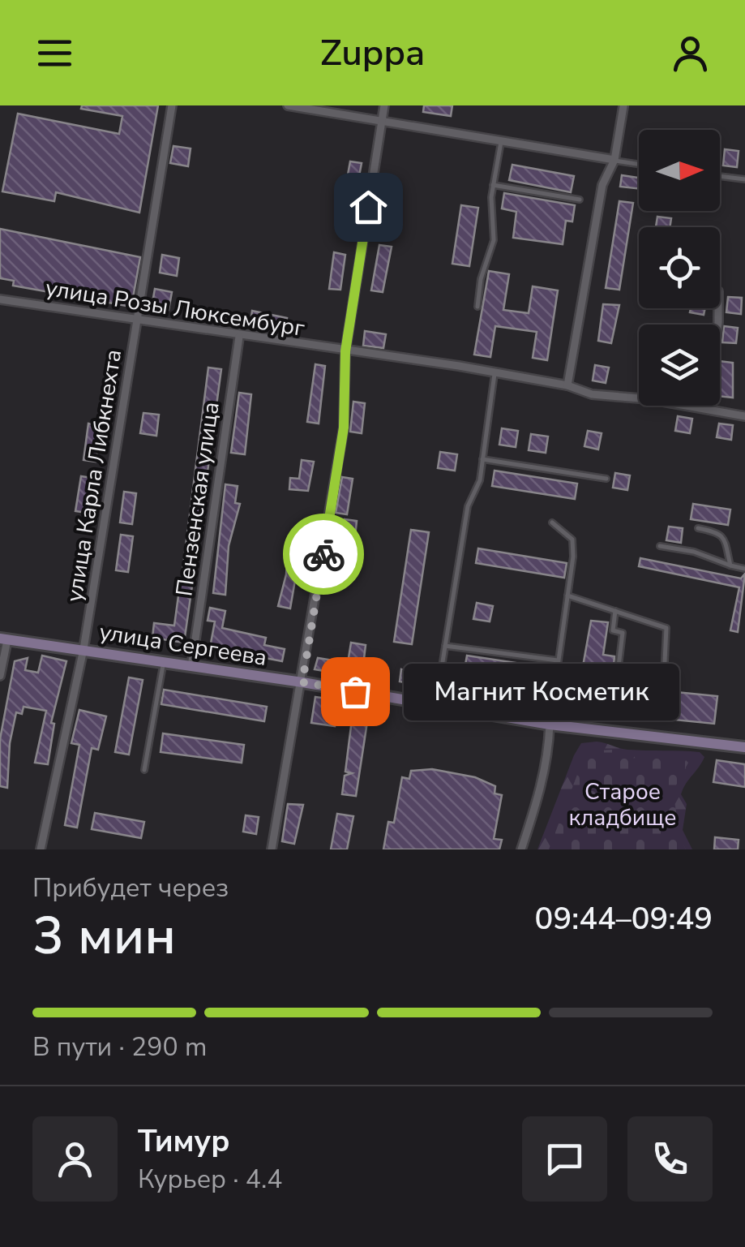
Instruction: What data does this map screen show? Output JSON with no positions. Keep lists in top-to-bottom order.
{
  "streets": {
    "main road": ["улица Сергеева"],
    "street": ["улица Розы Люксембург", "улица Карла Либкнехта", "Пензенская улица"]
  },
  "crossings": [
    ["улица Розы Люксембург", "улица Карла Либкнехта"],
    ["улица Розы Люксембург", "Пензенская улица"],
    ["улица Карла Либкнехта", "улица Сергеева"],
    ["Пензенская улица", "улица Сергеева"]
  ],
  "parks": ["Старое кладбище"],
  "places": ["Магнит Косметик"],
  "north": "right",
  "page": {
    "header": "Zuppa",
    "bubble": "Магнит Косметик",
    "heading": ["3 мин", "Прибудет через", "09:44–09:49"],
    "panel": ["Тимур", "Курьер · 4.4"],
    "bar": "В пути · 290 m"
  }
}
